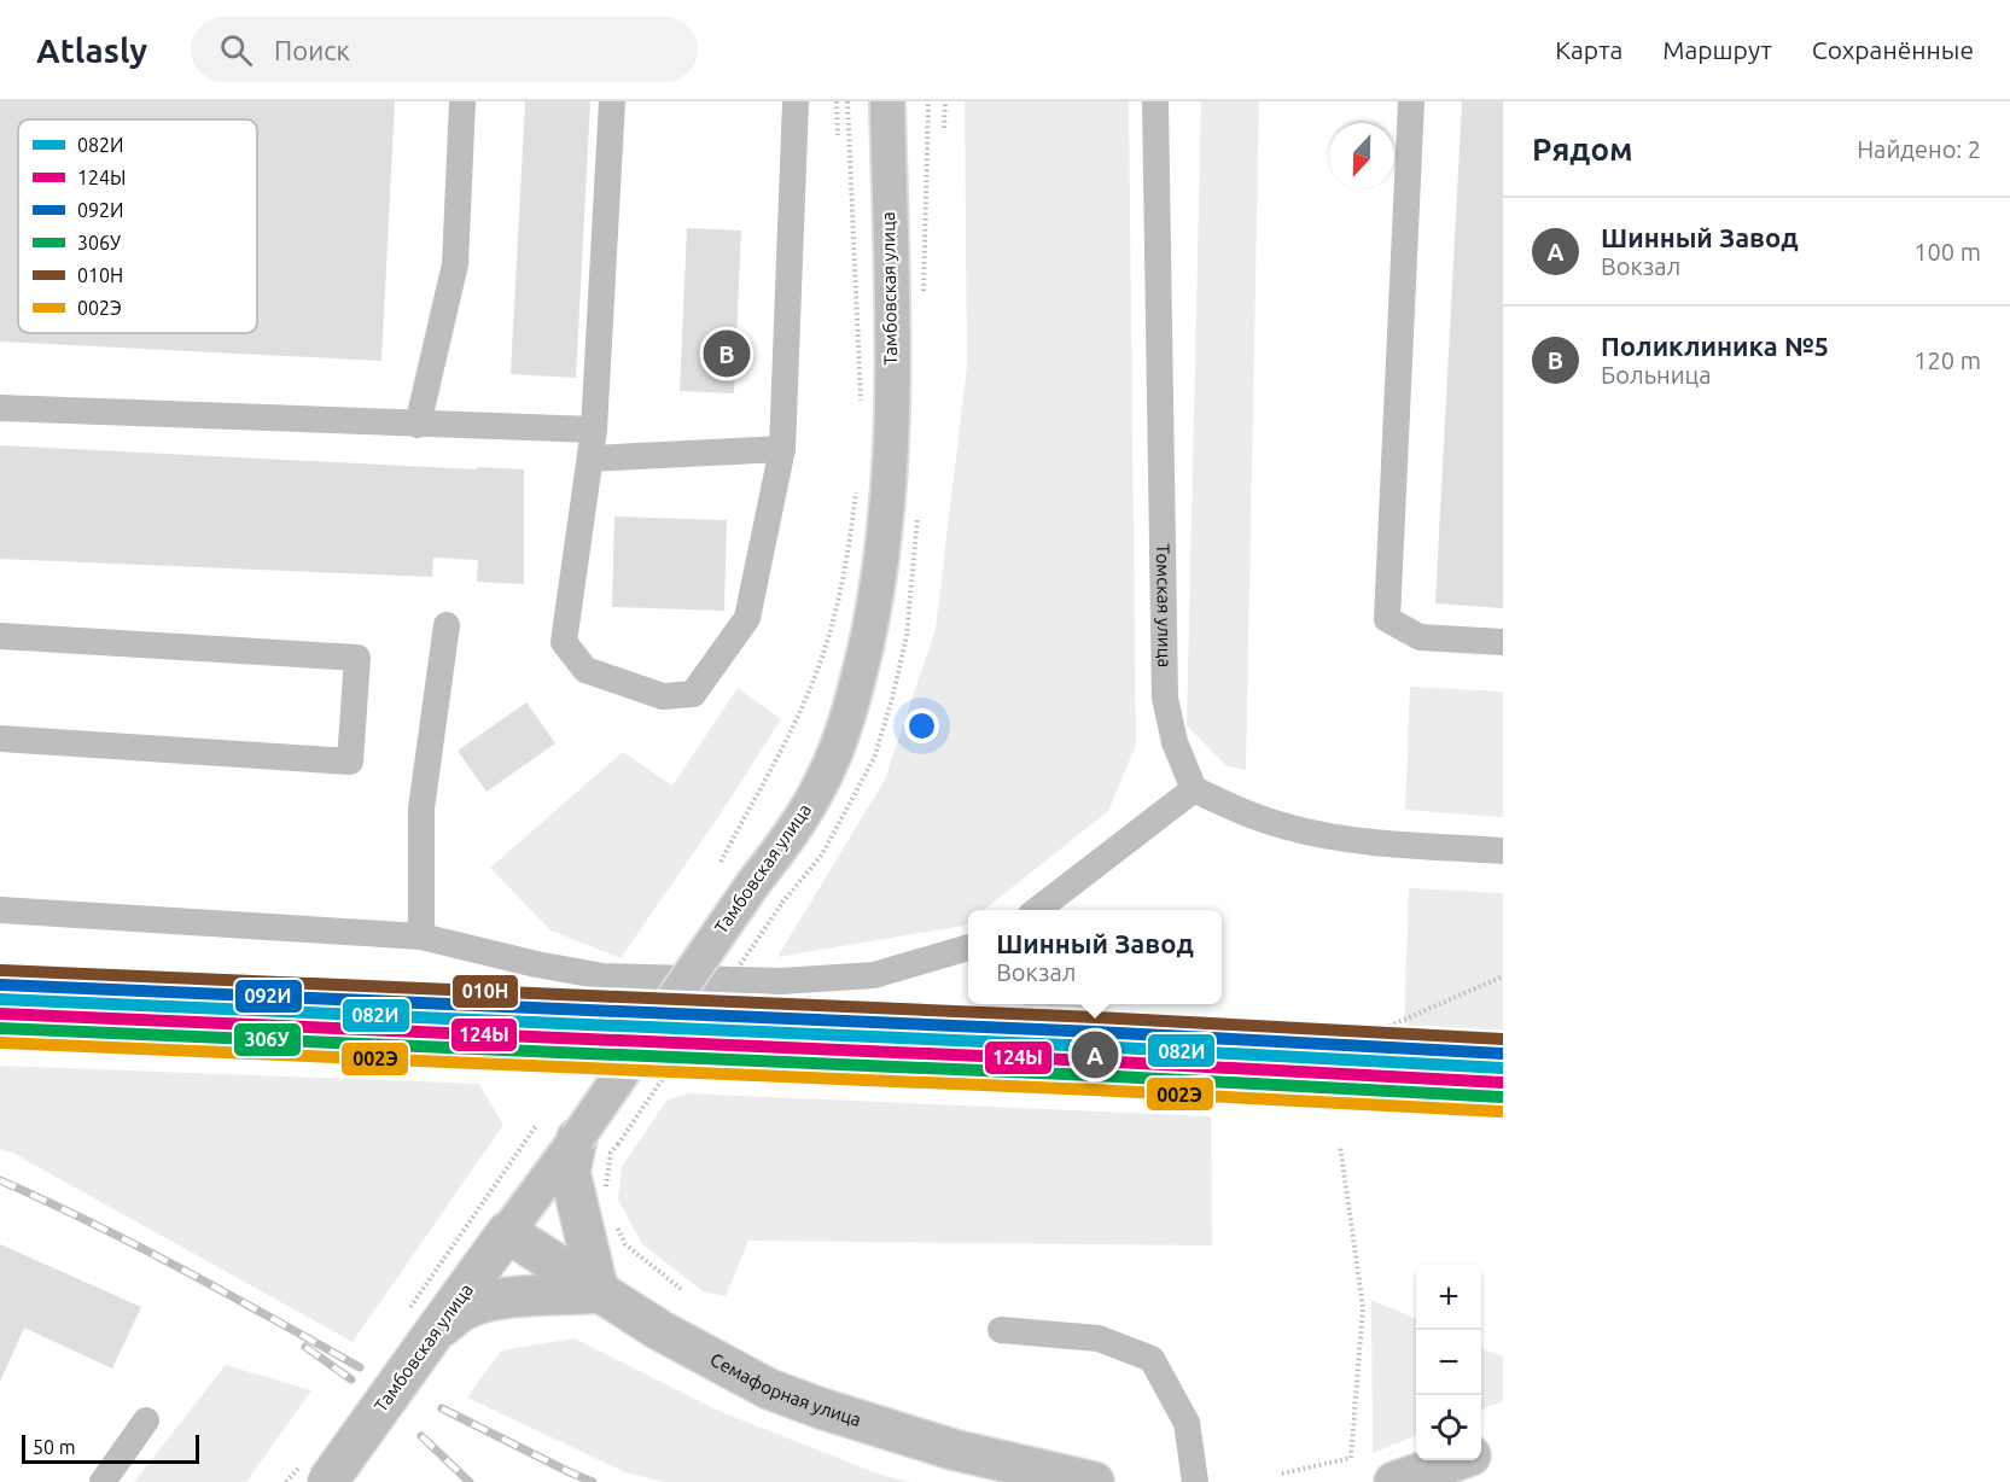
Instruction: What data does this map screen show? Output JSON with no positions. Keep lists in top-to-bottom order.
{
  "streets": {
    "highway": ["Тамбовская улица", "Семафорная улица"],
    "street": ["Томская улица"]
  },
  "crossings": [
    ["Тамбовская улица", "Семафорная улица"]
  ],
  "lines": [
    "transit line 010Н",
    "transit line 092И",
    "transit line 082И",
    "transit line 124Ы",
    "transit line 306У",
    "transit line 002Э"
  ],
  "legend": [
    "082И",
    "124Ы",
    "092И",
    "306У",
    "010Н",
    "002Э"
  ],
  "scale_bar": "50 m",
  "north": "bottom",
  "page": {
    "header": "Atlasly",
    "search": "Поиск",
    "nav": ["Карта", "Маршрут", "Сохранённые"],
    "heading": ["Рядом", "Найдено: 2"],
    "list": [
      {
        "mark": "A",
        "name": "Шинный Завод",
        "note": "Вокзал",
        "value": "100 m"
      },
      {
        "mark": "B",
        "name": "Поликлиника №5",
        "note": "Больница",
        "value": "120 m"
      }
    ],
    "pins": ["B", "A"],
    "popup": ["Шинный Завод", "Вокзал"],
    "map_buttons": ["+", "−"],
    "scale": "50 m"
  }
}
